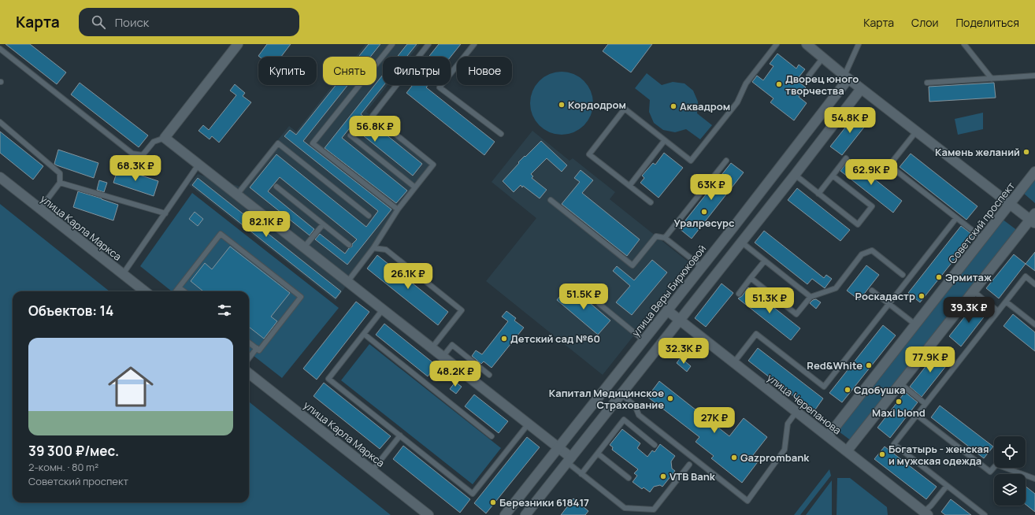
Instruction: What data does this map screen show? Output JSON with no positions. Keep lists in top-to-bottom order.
{
  "streets": {
    "street": [
      "Советский проспект",
      "улица Карла Маркса",
      "улица Веры Бирюковой",
      "улица Черепанова"
    ]
  },
  "crossings": [
    ["Советский проспект", "улица Черепанова"],
    ["улица Веры Бирюковой", "улица Черепанова"]
  ],
  "places": [
    "Дворец юного творчества",
    "Кордодром",
    "Аквадром",
    "Камень желаний",
    "Уралресурс",
    "Эрмитаж",
    "Роскадастр",
    "Детский сад №60",
    "Red&White",
    "Сдобушка",
    "Капитал Медицинское Страхование",
    "Maxi blond",
    "Богатырь - женская и мужская одежда",
    "Gazprombank",
    "VTB Bank",
    "Березники 618417"
  ],
  "page": {
    "header": "Карта",
    "search": "Поиск",
    "nav": ["Карта", "Слои", "Поделиться"],
    "chip": [
      "Купить",
      "Снять",
      "Фильтры",
      "Новое"
    ],
    "price": [
      "54.8K ₽",
      "56.8K ₽",
      "68.3K ₽",
      "62.9K ₽",
      "63K ₽",
      "82.1K ₽",
      "26.1K ₽",
      "51.5K ₽",
      "51.3K ₽",
      "39.3K ₽",
      "32.3K ₽",
      "77.9K ₽",
      "48.2K ₽",
      "27K ₽"
    ],
    "heading": "Объектов: 14",
    "list": [
      {
        "name": "39 300 ₽/мес.",
        "note": "2-комн. · 80 m² · Советский проспект"
      }
    ]
  }
}
